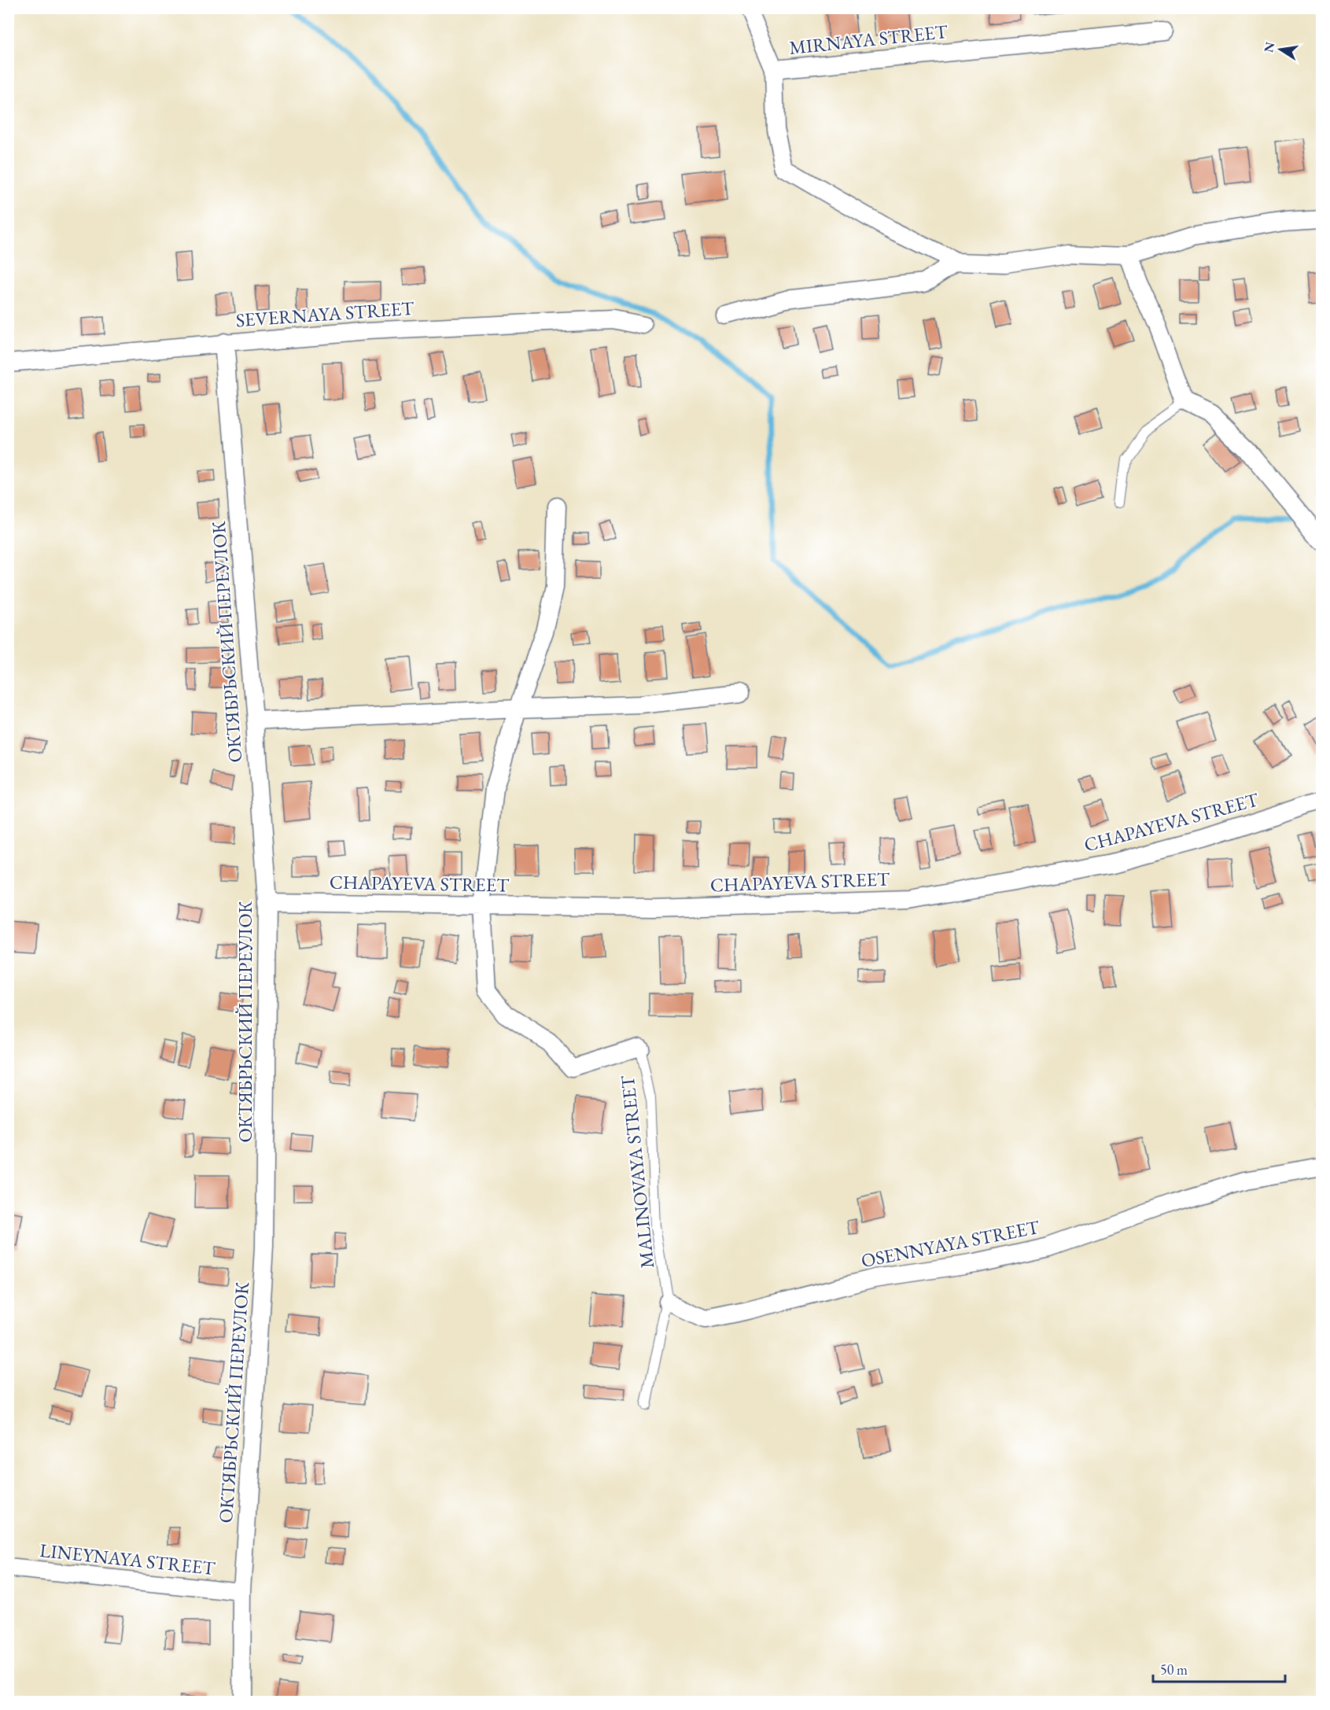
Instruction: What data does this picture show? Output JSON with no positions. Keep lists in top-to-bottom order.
{
  "streets": {
    "street": [
      "MIRNAYA STREET",
      "SEVERNAYA STREET",
      "ОКТЯБРЬСКИЙ ПЕРЕУЛОК",
      "CHAPAYEVA STREET",
      "OSENNYAYA STREET",
      "LINEYNAYA STREET"
    ],
    "lane": ["MALINOVAYA STREET"]
  },
  "crossings": [
    ["SEVERNAYA STREET", "ОКТЯБРЬСКИЙ ПЕРЕУЛОК"],
    ["ОКТЯБРЬСКИЙ ПЕРЕУЛОК", "CHAPAYEVA STREET"],
    ["ОКТЯБРЬСКИЙ ПЕРЕУЛОК", "LINEYNAYA STREET"],
    ["MALINOVAYA STREET", "OSENNYAYA STREET"]
  ],
  "scale_bar": "50 m",
  "north": "left"
}
